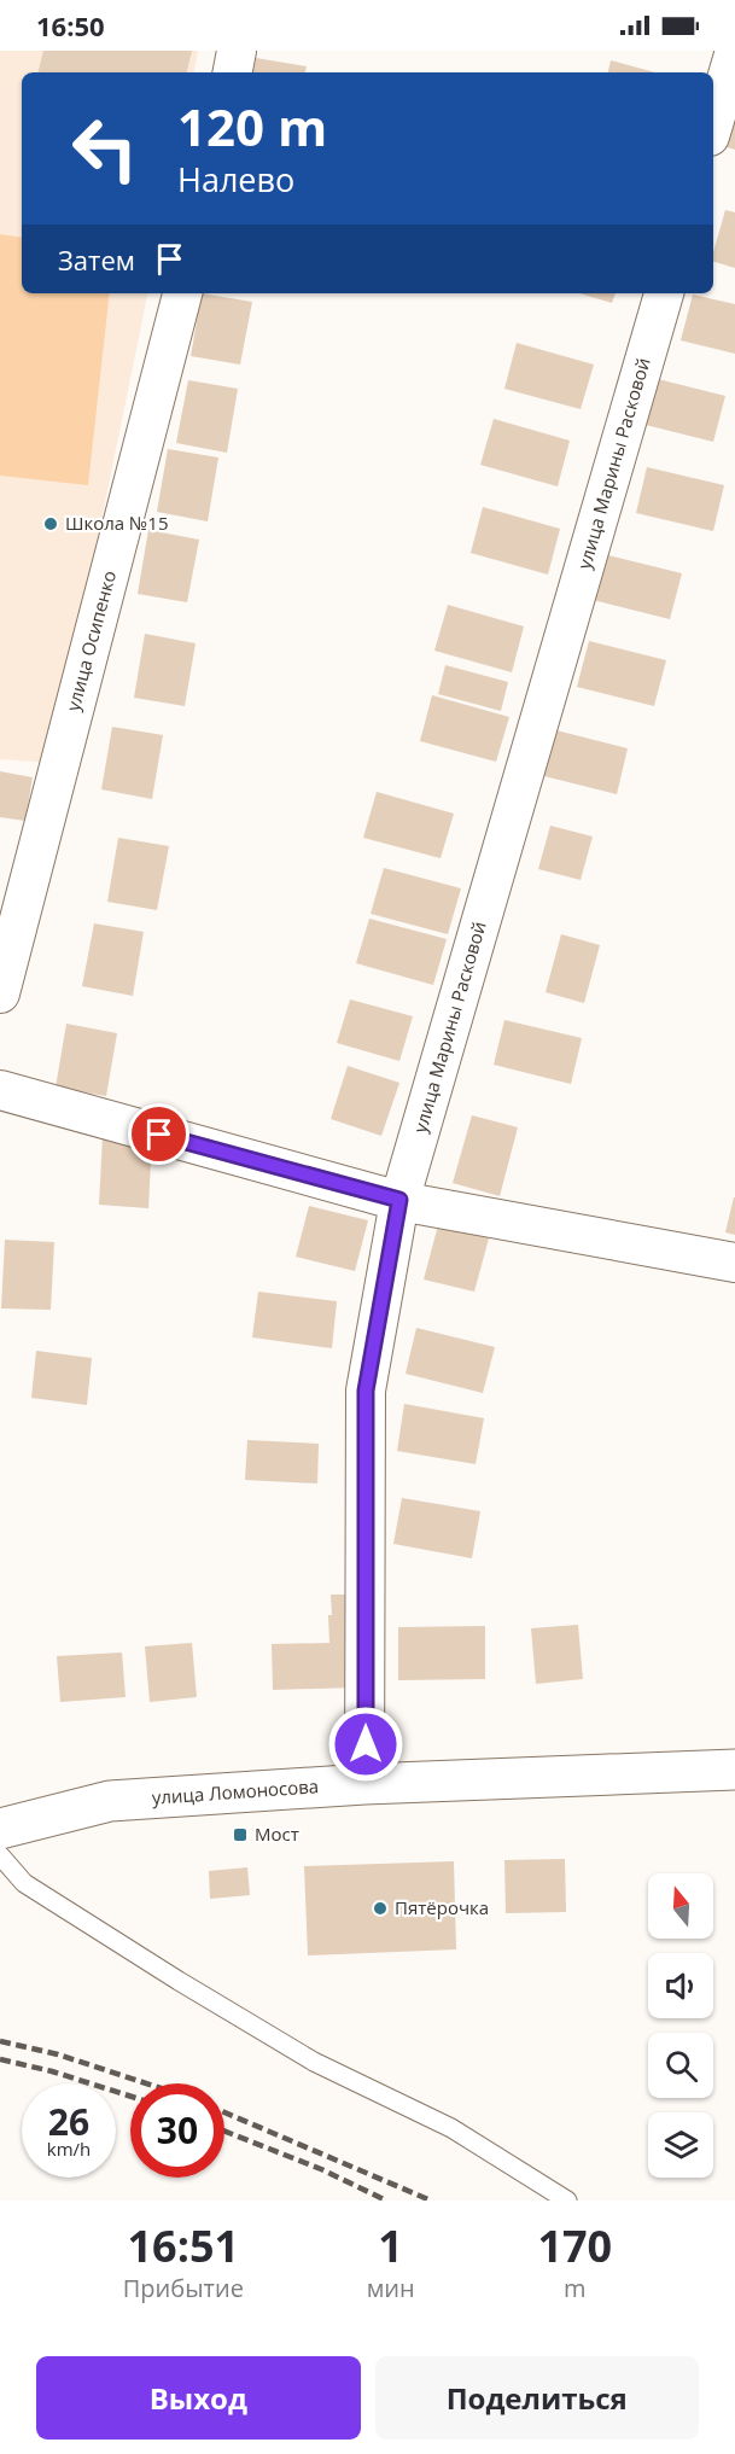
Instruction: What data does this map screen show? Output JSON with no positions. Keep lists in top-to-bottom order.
{
  "streets": {
    "street": ["улица Марины Расковой", "улица Осипенко", "улица Ломоносова"]
  },
  "crossings": [
    ["улица Марины Расковой", "улица Ломоносова"]
  ],
  "places": {
    "other": ["Школа №15", "Пятёрочка"],
    "transit": ["Мост"]
  },
  "north": "top",
  "page": {
    "status": "16:50",
    "turn": ["120 m", "Налево"],
    "then": "Затем",
    "speed": "26 km/h",
    "limit": "30",
    "eta": [
      "16:51",
      "Прибытие",
      "1",
      "мин",
      "170",
      "m"
    ],
    "buttons": ["Выход", "Поделиться"]
  }
}
